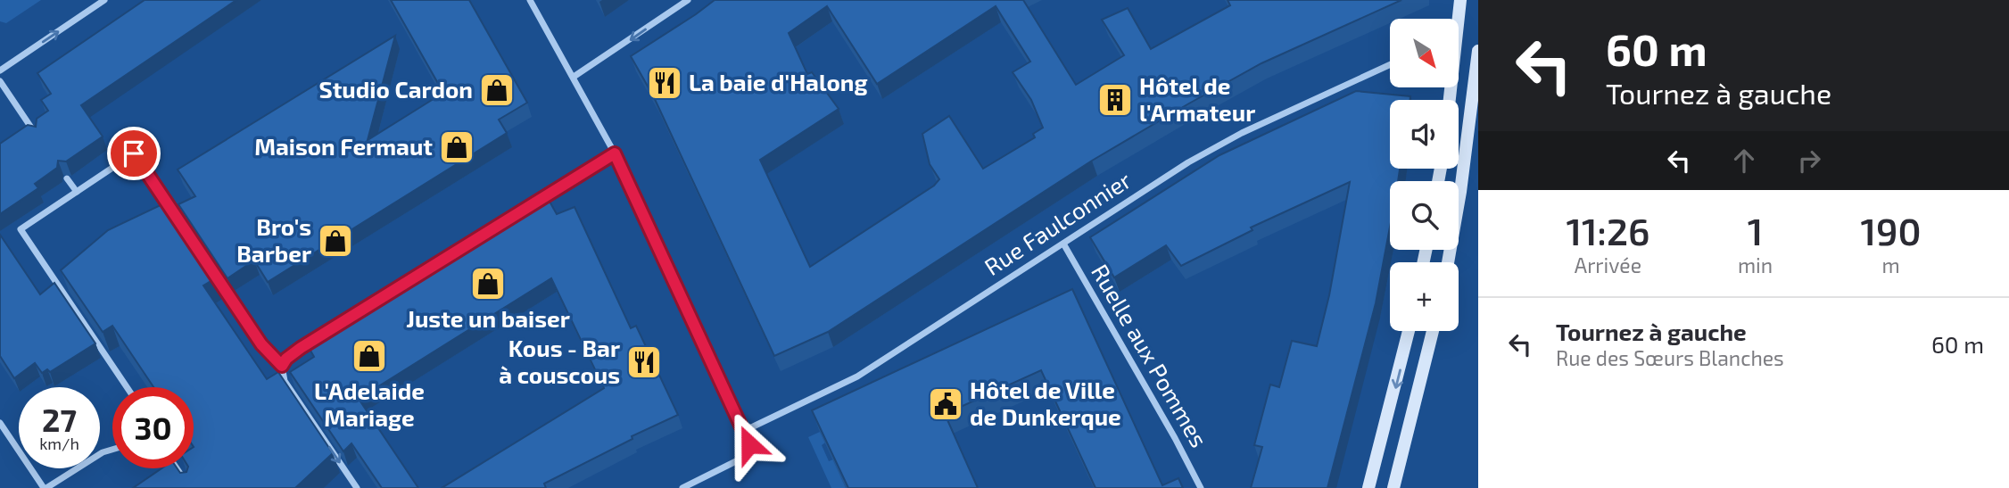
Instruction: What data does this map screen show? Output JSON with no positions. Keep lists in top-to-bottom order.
{
  "streets": {
    "street": ["Rue Faulconnier", "Ruelle aux Pommes"]
  },
  "crossings": [
    ["Rue Faulconnier", "Ruelle aux Pommes"]
  ],
  "places": {
    "restaurant": ["La baie d'Halong", "Kous - Bar à couscous"],
    "shop": [
      "Studio Cardon",
      "Maison Fermaut",
      "Bro's Barber",
      "Juste un baiser",
      "L'Adelaide Mariage"
    ],
    "building": ["Hôtel de l'Armateur"],
    "public building": ["Hôtel de Ville de Dunkerque"]
  },
  "north": "bottom right",
  "page": {
    "turn": ["60 m", "Tournez à gauche"],
    "map_buttons": "+",
    "eta": [
      "11:26",
      "Arrivée",
      "1",
      "min",
      "190",
      "m"
    ],
    "list": [
      {
        "name": "Tournez à gauche",
        "note": "Rue des Sœurs Blanches",
        "value": "60 m"
      }
    ],
    "speed": "27 km/h",
    "limit": "30"
  }
}
